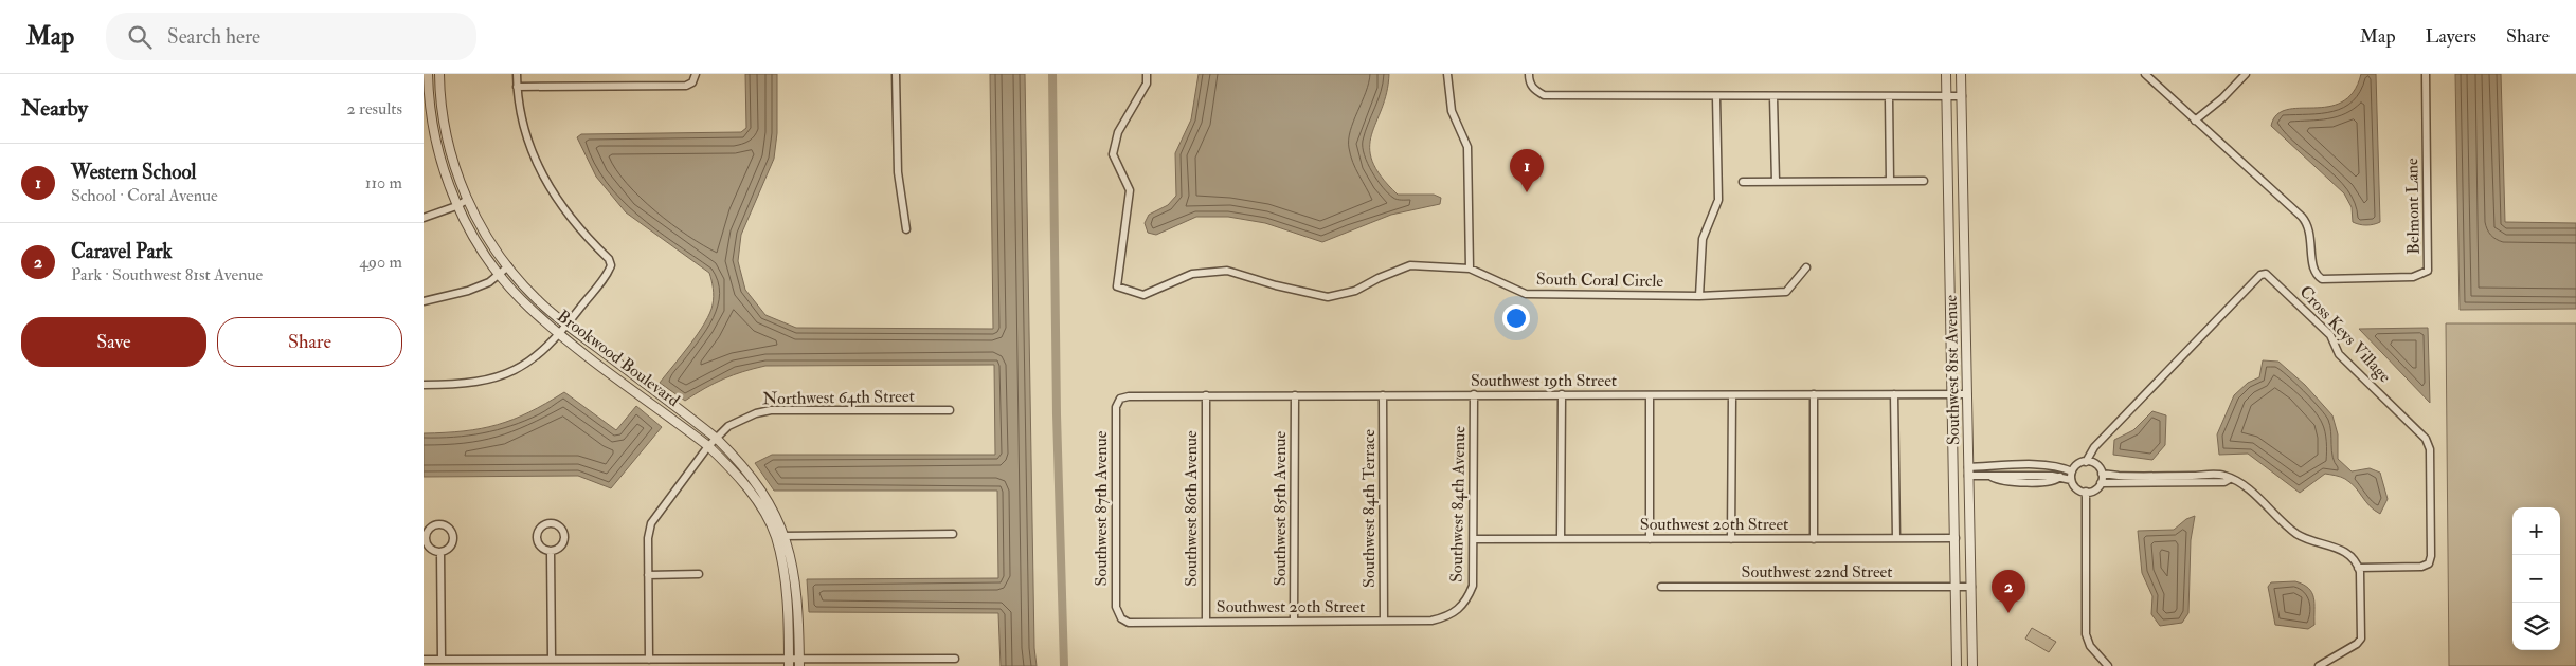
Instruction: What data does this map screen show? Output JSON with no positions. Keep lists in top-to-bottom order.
{
  "streets": {
    "street": [
      "Belmont Lane",
      "South Coral Circle",
      "Cross Keys Village",
      "Brookwood Boulevard",
      "Southwest 81st Avenue",
      "Southwest 19th Street",
      "Northwest 64th Street",
      "Southwest 84th Avenue",
      "Southwest 87th Avenue",
      "Southwest 86th Avenue",
      "Southwest 85th Avenue",
      "Southwest 84th Terrace",
      "Southwest 20th Street",
      "Southwest 22nd Street"
    ]
  },
  "crossings": [
    ["Brookwood Boulevard", "Northwest 64th Street"],
    ["Southwest 81st Avenue", "Southwest 19th Street"],
    ["Southwest 81st Avenue", "Southwest 20th Street"],
    ["Southwest 81st Avenue", "Southwest 22nd Street"],
    ["Southwest 19th Street", "Southwest 84th Avenue"],
    ["Southwest 19th Street", "Southwest 87th Avenue"],
    ["Southwest 19th Street", "Southwest 86th Avenue"],
    ["Southwest 19th Street", "Southwest 85th Avenue"],
    ["Southwest 19th Street", "Southwest 84th Terrace"],
    ["Southwest 84th Avenue", "Southwest 20th Street"],
    ["Southwest 87th Avenue", "Southwest 20th Street"],
    ["Southwest 86th Avenue", "Southwest 20th Street"],
    ["Southwest 85th Avenue", "Southwest 20th Street"],
    ["Southwest 84th Terrace", "Southwest 20th Street"]
  ],
  "page": {
    "header": "Map",
    "search": "Search here",
    "nav": ["Map", "Layers", "Share"],
    "heading": ["Nearby", "2 results"],
    "list": [
      {
        "mark": "1",
        "name": "Western School",
        "note": "School · Coral Avenue",
        "value": "110 m"
      },
      {
        "mark": "2",
        "name": "Caravel Park",
        "note": "Park · Southwest 81st Avenue",
        "value": "490 m"
      }
    ],
    "pins": ["1", "2"],
    "buttons": ["Save", "Share"],
    "map_buttons": ["+", "−"]
  }
}
